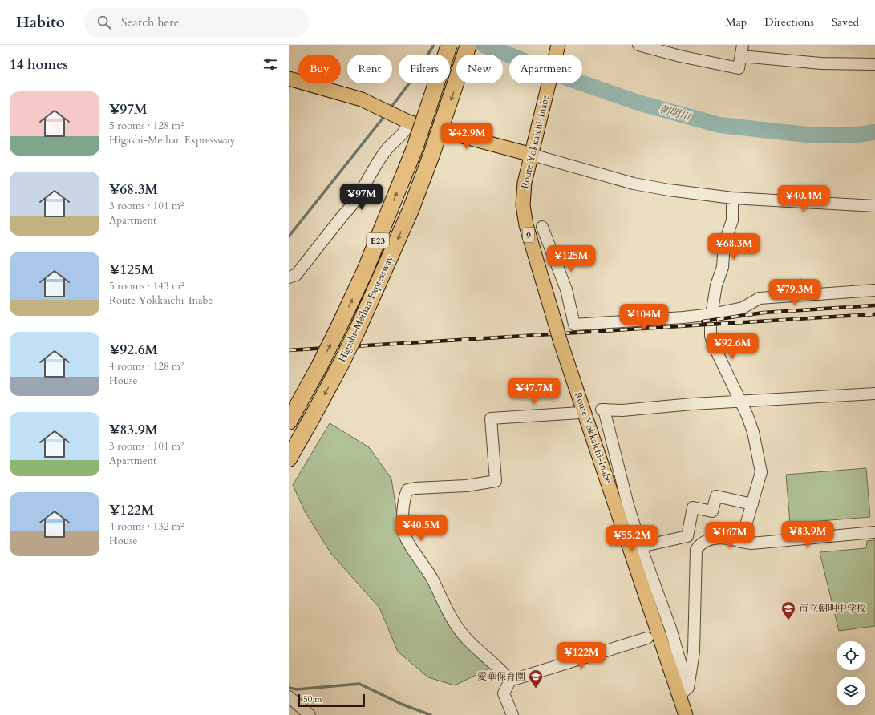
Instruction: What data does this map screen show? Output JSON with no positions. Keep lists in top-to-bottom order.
{
  "streets": {
    "highway": ["E23", "Higashi-Meihan Expressway"],
    "main road": ["Route Yokkaichi-Inabe", "9"]
  },
  "water": ["朝明川"],
  "places": {
    "school or university": ["市立朝明中学校", "愛華保育園"]
  },
  "scale_bar": "50 m",
  "page": {
    "header": "Habito",
    "search": "Search here",
    "nav": ["Map", "Directions", "Saved"],
    "heading": "14 homes",
    "chip": [
      "Buy",
      "Rent",
      "Filters",
      "New",
      "Apartment"
    ],
    "list": [
      {
        "name": "¥97M",
        "note": "5 rooms · 128 m² · Higashi-Meihan Expressway"
      },
      {
        "name": "¥68.3M",
        "note": "3 rooms · 101 m² · Apartment"
      },
      {
        "name": "¥125M",
        "note": "5 rooms · 143 m² · Route Yokkaichi-Inabe"
      },
      {
        "name": "¥92.6M",
        "note": "4 rooms · 128 m² · House"
      },
      {
        "name": "¥83.9M",
        "note": "3 rooms · 101 m² · Apartment"
      },
      {
        "name": "¥122M",
        "note": "4 rooms · 132 m² · House"
      }
    ],
    "price": [
      "¥42.9M",
      "¥97M",
      "¥40.4M",
      "¥68.3M",
      "¥125M",
      "¥79.3M",
      "¥104M",
      "¥92.6M",
      "¥47.7M",
      "¥40.5M",
      "¥83.9M",
      "¥167M",
      "¥55.2M",
      "¥122M"
    ],
    "scale": "50 m"
  }
}
